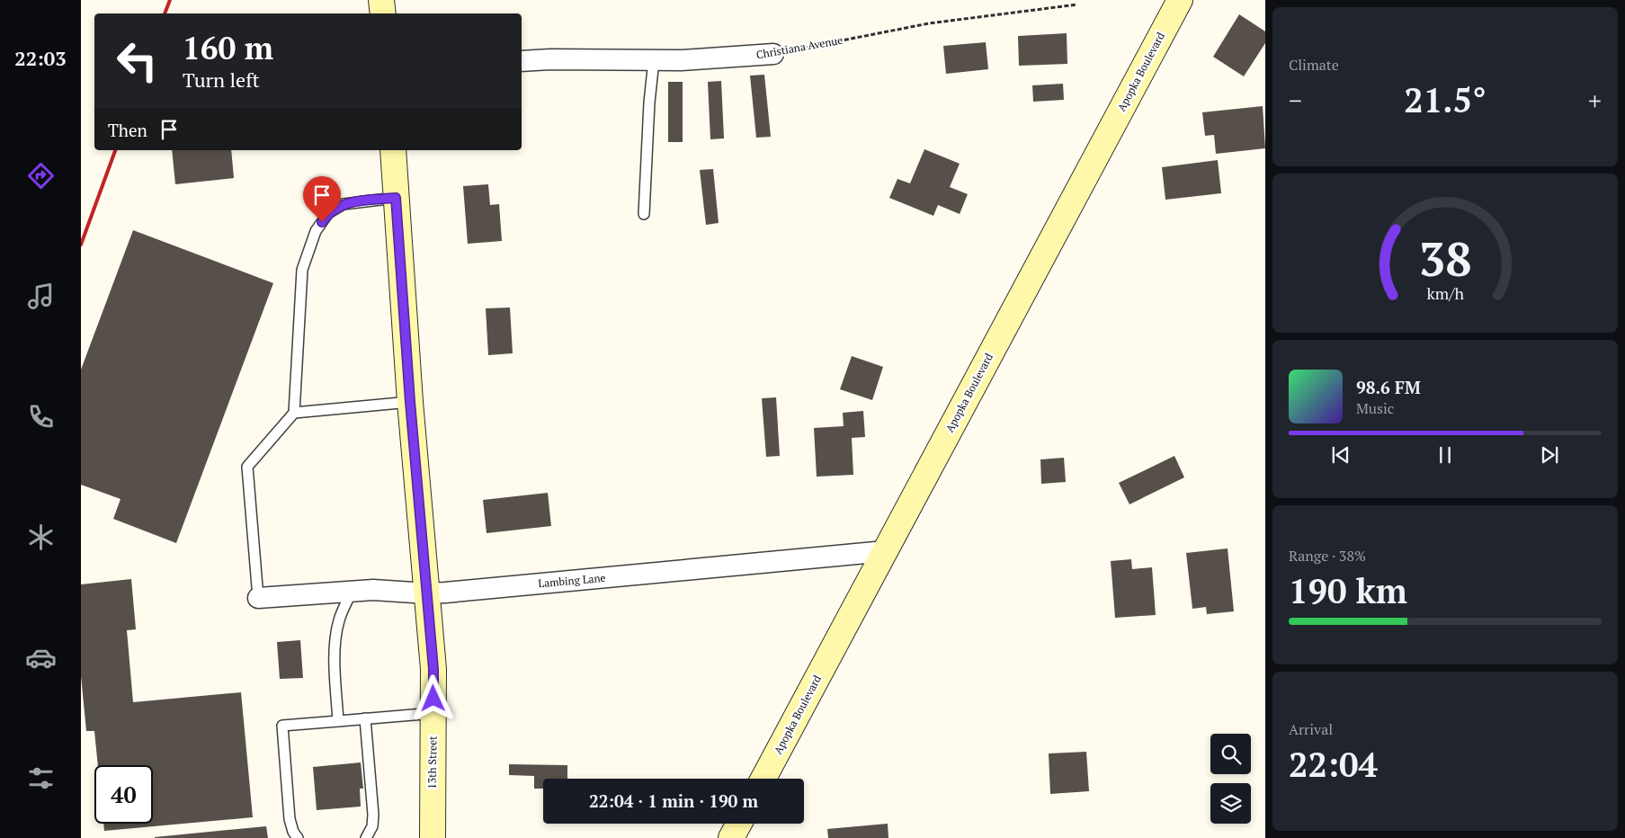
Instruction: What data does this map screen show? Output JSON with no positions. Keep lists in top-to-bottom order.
{
  "streets": {
    "street": [
      "Christiana Avenue",
      "Apopka Boulevard",
      "Lambing Lane",
      "13th Street"
    ]
  },
  "crossings": [
    ["Apopka Boulevard", "Lambing Lane"],
    ["Lambing Lane", "13th Street"]
  ],
  "page": {
    "tabs": "22:03",
    "tile": [
      "Climate",
      ["Range · 38%", "190 km"],
      ["Arrival", "22:04"]
    ],
    "turn": ["160 m", "Turn left"],
    "heat": ["−", "21.5°", "+"],
    "then": "Then",
    "song": ["98.6 FM", "Music"],
    "limit": "40",
    "trip": "22:04 · 1 min · 190 m",
    "gauge": ["38", "km/h"]
  }
}
